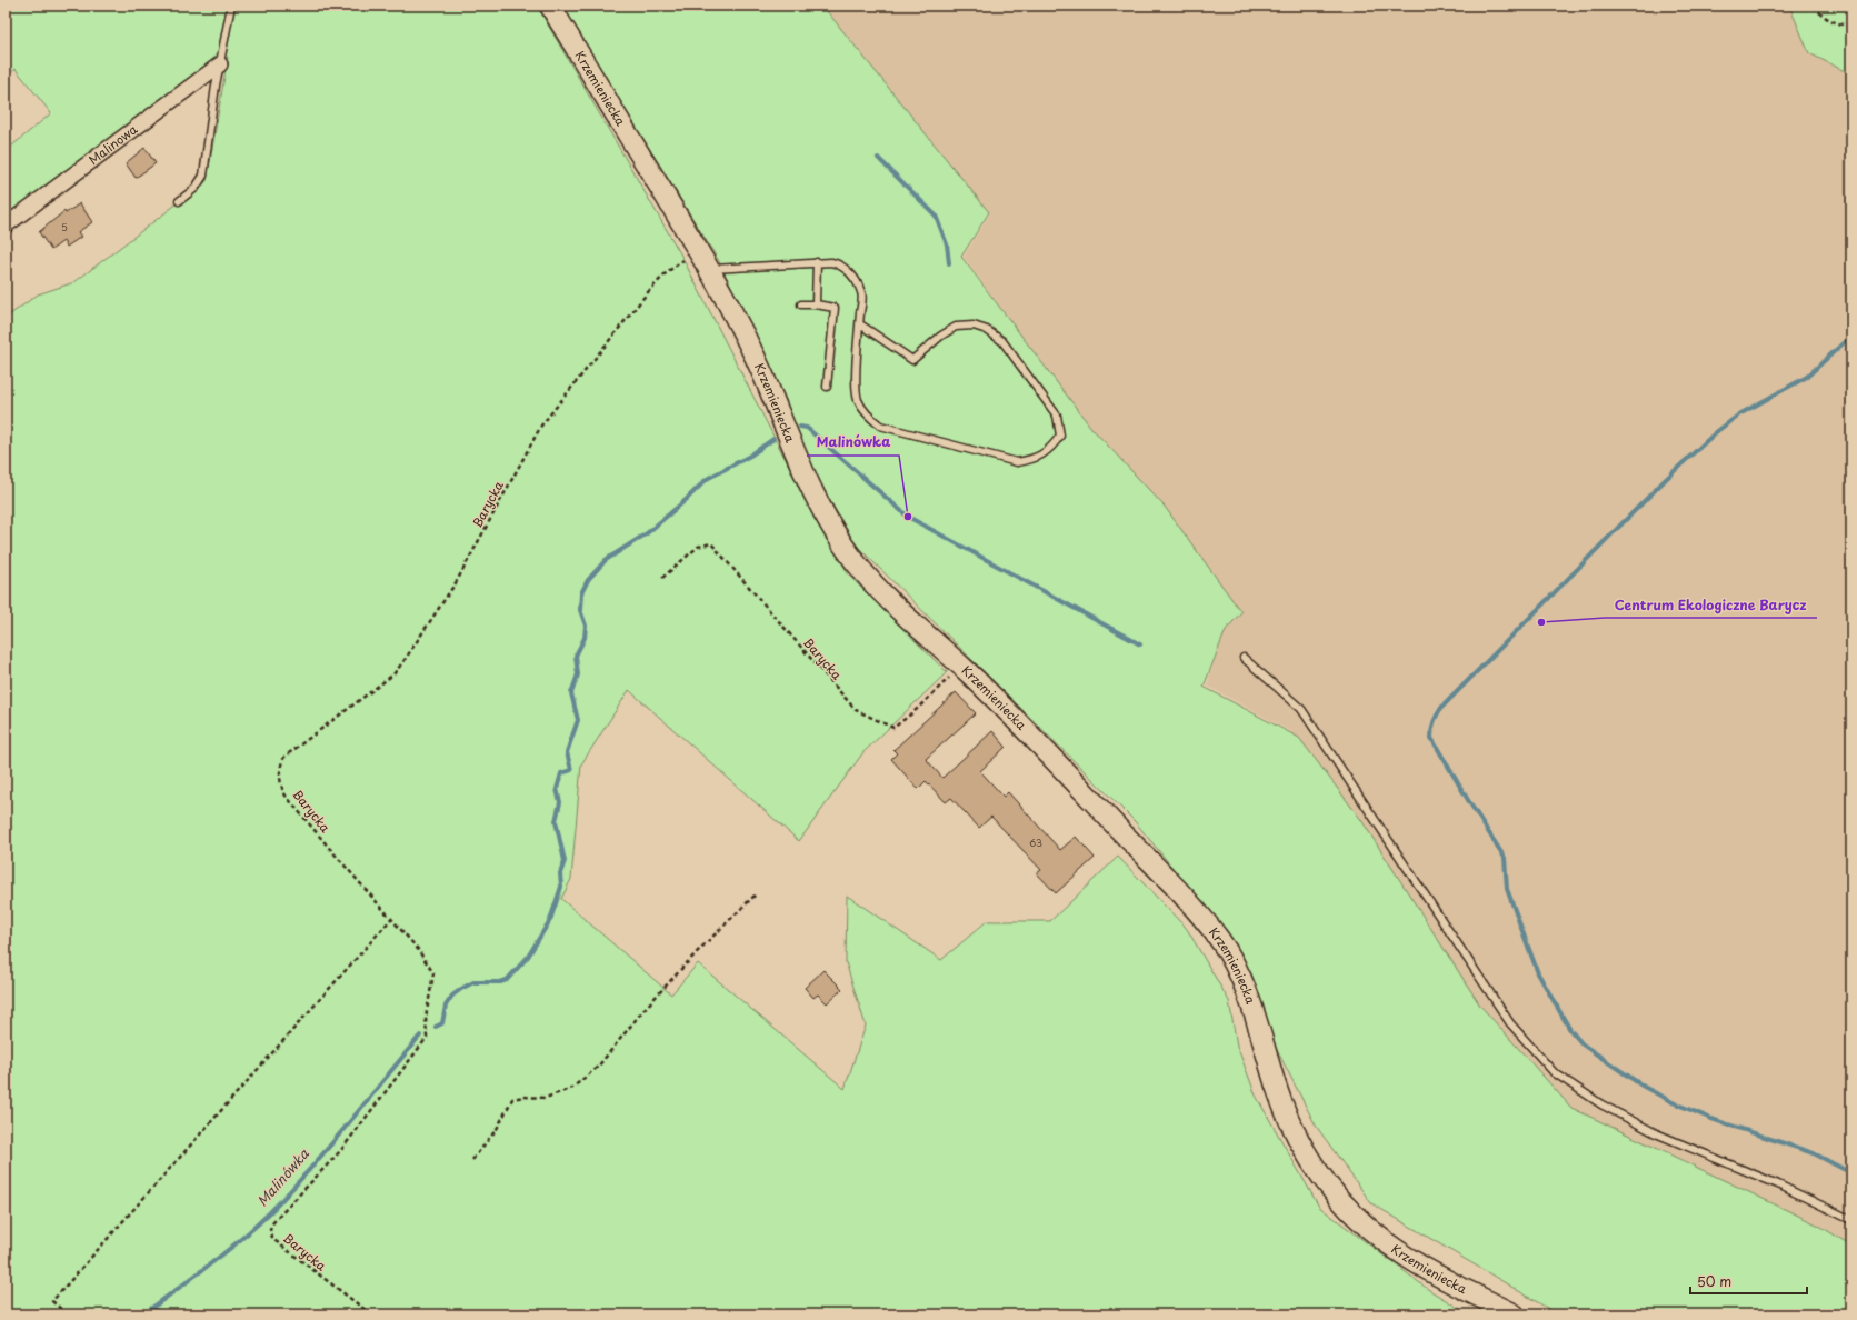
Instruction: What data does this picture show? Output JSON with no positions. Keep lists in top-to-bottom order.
{
  "streets": {
    "street": ["Krzemieniecka", "Malinowa"],
    "path": ["Barycka"]
  },
  "crossings": [
    ["Krzemieniecka", "Barycka"]
  ],
  "water": ["Malinówka"],
  "places": ["Malinówka", "Centrum Ekologiczne Barycz"],
  "house_numbers": ["5", "63"],
  "scale_bar": "50 m"
}
